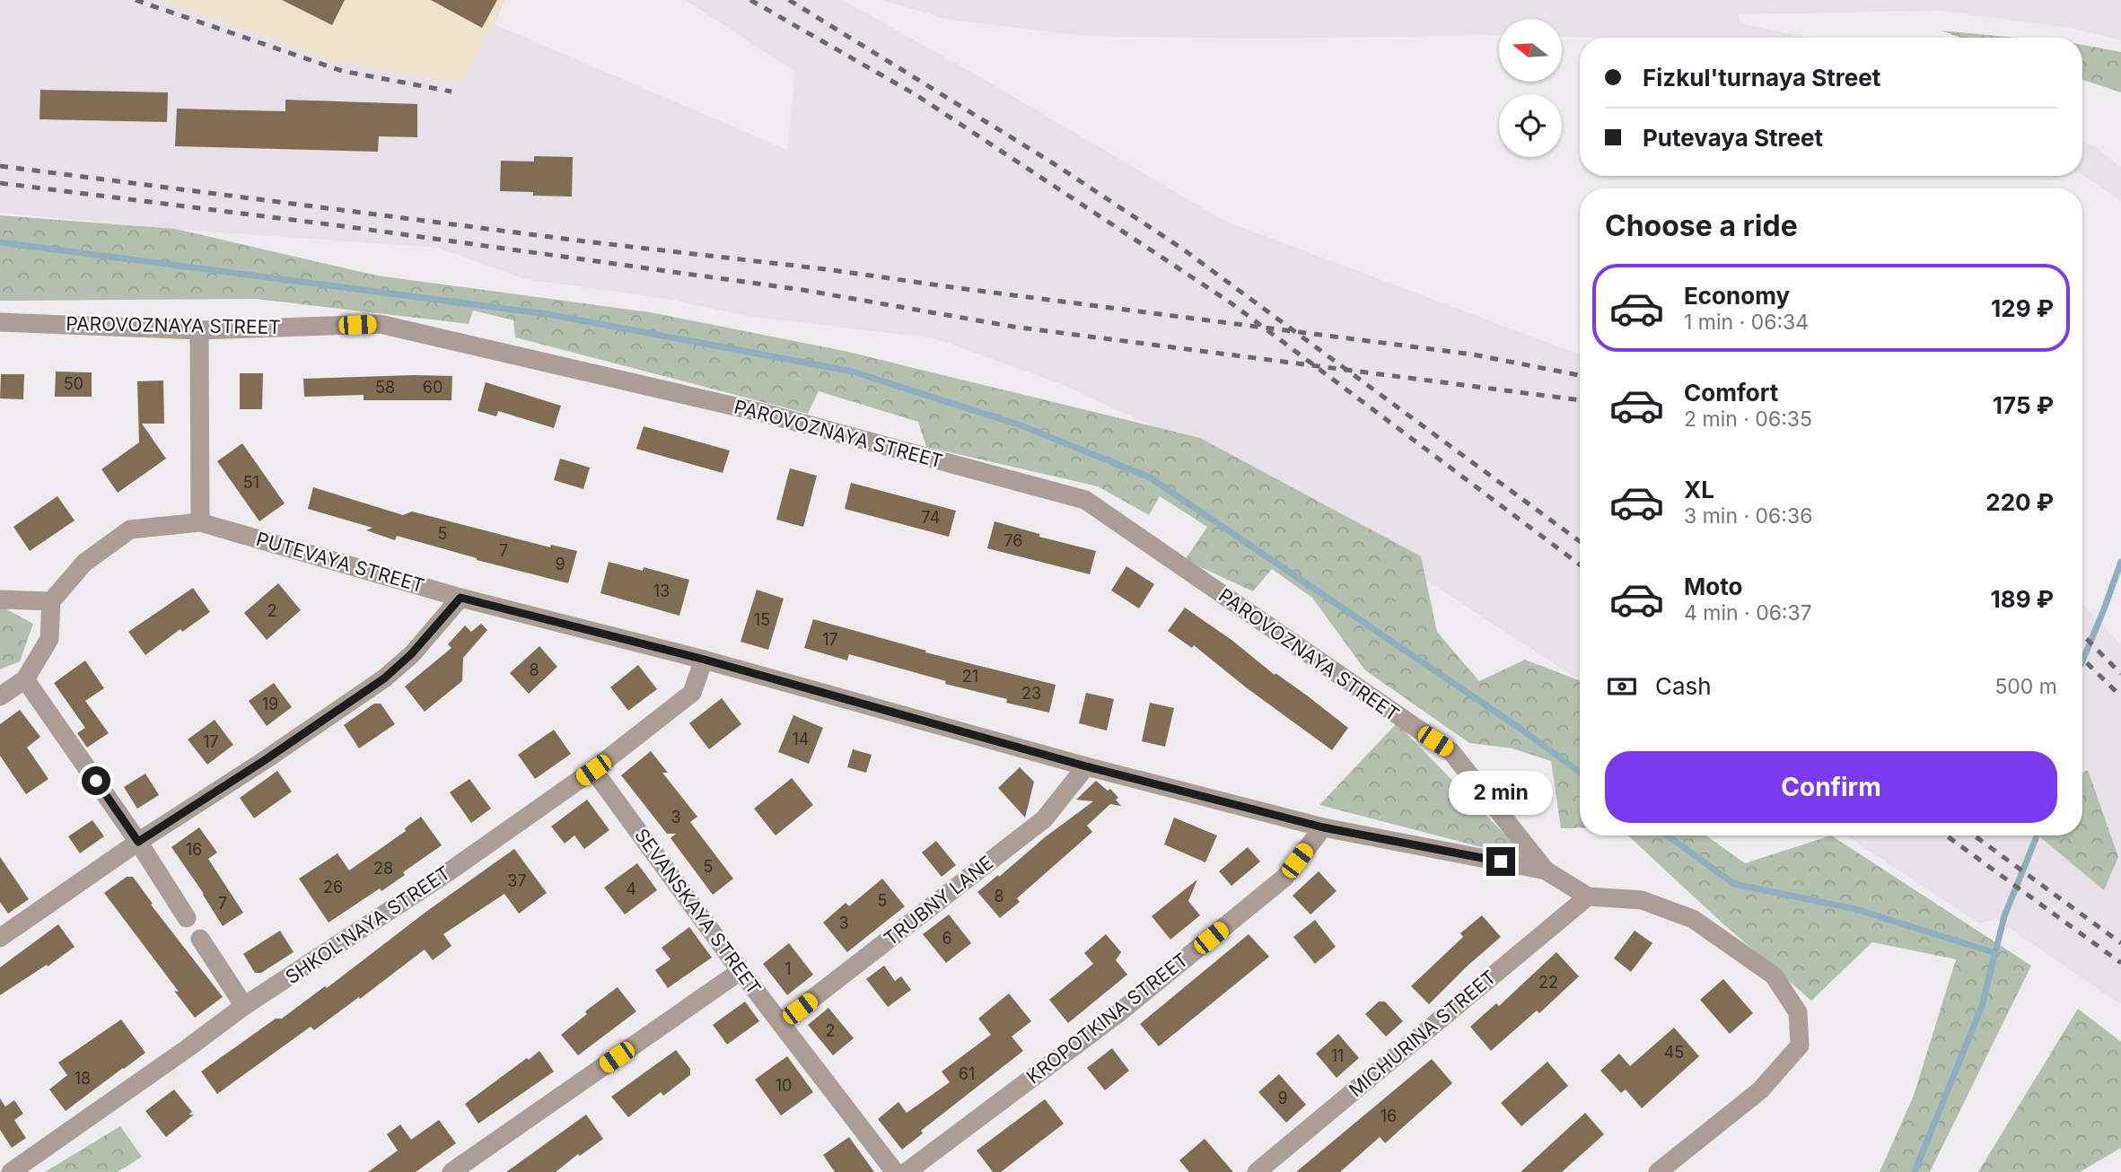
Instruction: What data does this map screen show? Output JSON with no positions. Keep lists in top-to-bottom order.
{
  "streets": {
    "street": [
      "PAROVOZNAYA STREET",
      "PUTEVAYA STREET",
      "TRUBNY LANE",
      "SEVANSKAYA STREET",
      "SHKOL'NAYA STREET",
      "KROPOTKINA STREET",
      "MICHURINA STREET"
    ]
  },
  "crossings": [
    ["PAROVOZNAYA STREET", "PUTEVAYA STREET"],
    ["PUTEVAYA STREET", "TRUBNY LANE"],
    ["PUTEVAYA STREET", "SHKOL'NAYA STREET"],
    ["PUTEVAYA STREET", "KROPOTKINA STREET"],
    ["PUTEVAYA STREET", "MICHURINA STREET"],
    ["TRUBNY LANE", "SEVANSKAYA STREET"],
    ["SEVANSKAYA STREET", "SHKOL'NAYA STREET"]
  ],
  "house_numbers": [
    "50",
    "58",
    "60",
    "51",
    "74",
    "5",
    "76",
    "7",
    "9",
    "13",
    "2",
    "15",
    "17",
    "8",
    "21",
    "23",
    "19",
    "14",
    "17",
    "3",
    "16",
    "5",
    "28",
    "37",
    "26",
    "4",
    "8",
    "5",
    "7",
    "3",
    "6",
    "1",
    "22",
    "2",
    "45",
    "11",
    "61",
    "18",
    "10",
    "9",
    "16"
  ],
  "north": "left",
  "page": {
    "banner": ["Fizkul'turnaya Street", "Putevaya Street"],
    "heading": "Choose a ride",
    "list": [
      {
        "name": "Economy",
        "note": "1 min · 06:34",
        "value": "129 ₽"
      },
      {
        "name": "Comfort",
        "note": "2 min · 06:35",
        "value": "175 ₽"
      },
      {
        "name": "XL",
        "note": "3 min · 06:36",
        "value": "220 ₽"
      },
      {
        "name": "Moto",
        "note": "4 min · 06:37",
        "value": "189 ₽"
      }
    ],
    "pay": ["Cash", "500 m"],
    "buttons": "Confirm",
    "bubble": "2 min"
  }
}
